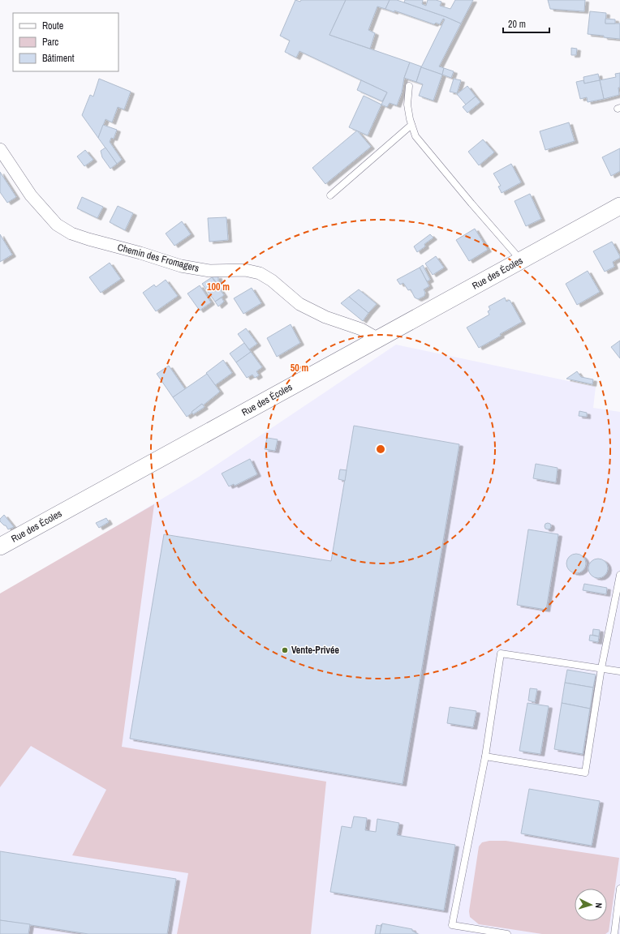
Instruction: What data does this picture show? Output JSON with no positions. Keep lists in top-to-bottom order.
{
  "streets": {
    "street": ["Chemin des Fromagers", "Rue des Écoles"]
  },
  "crossings": [
    ["Chemin des Fromagers", "Rue des Écoles"]
  ],
  "places": ["Vente-Privée"],
  "legend": ["Route", "Parc", "Bâtiment"],
  "scale_bar": "20 m",
  "north": "right",
  "rings": ["100 m", "50 m"]
}
